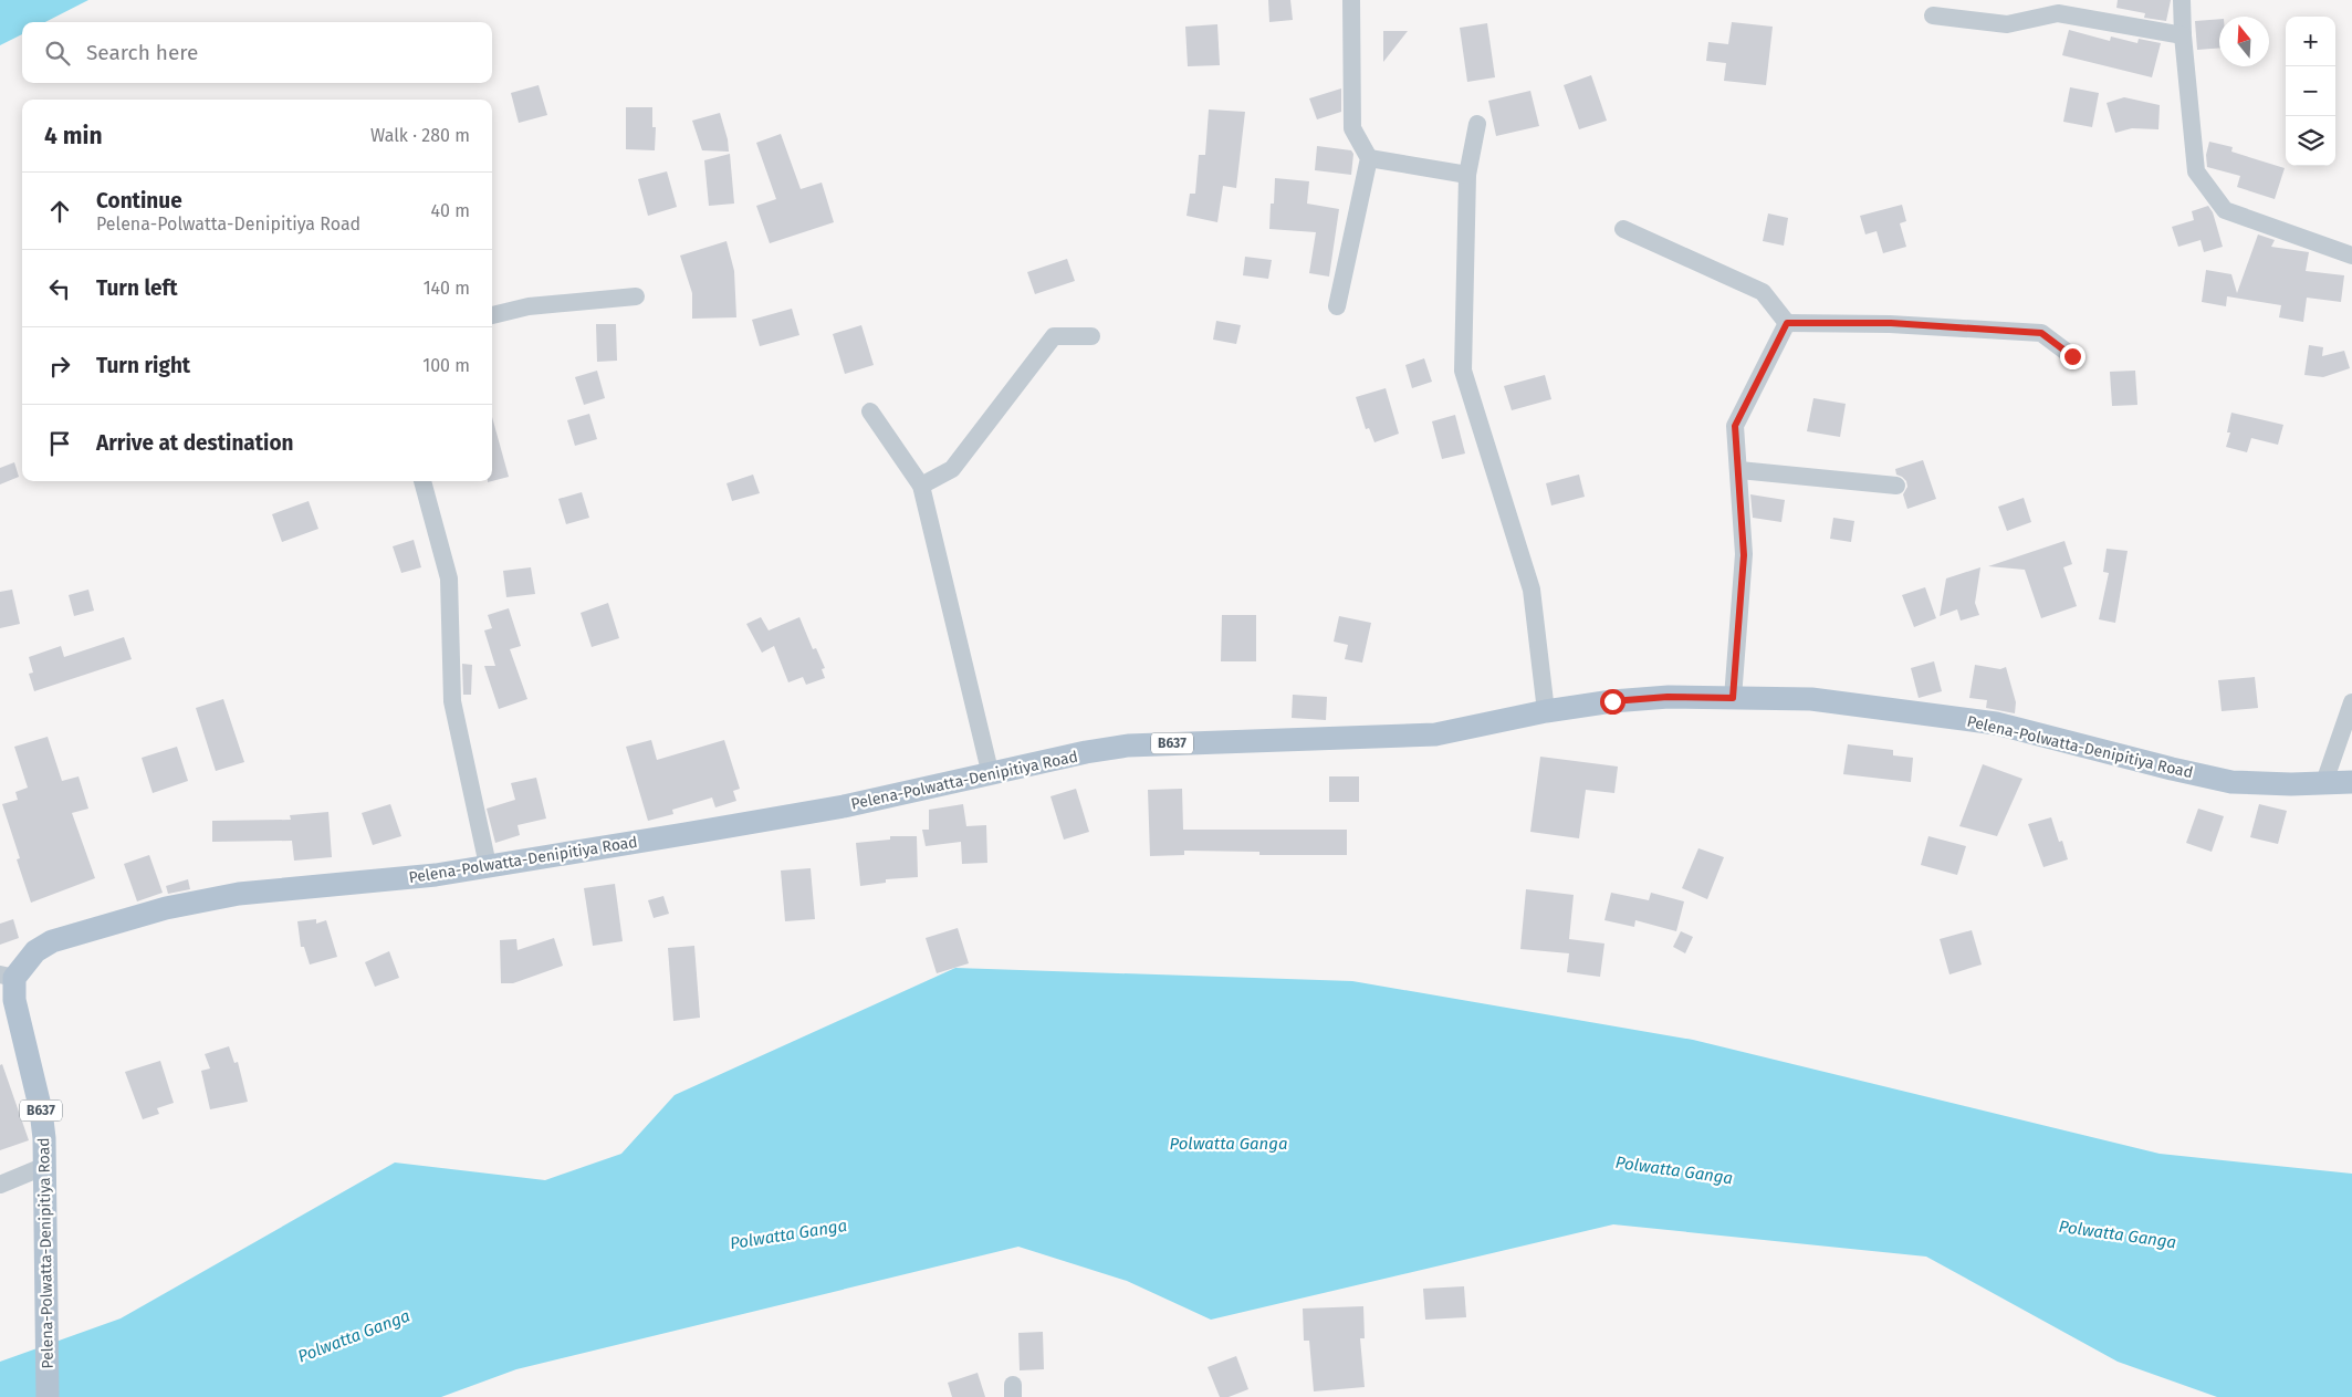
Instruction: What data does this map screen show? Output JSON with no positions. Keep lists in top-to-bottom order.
{
  "streets": {
    "main road": ["B637", "Pelena-Polwatta-Denipitiya Road"]
  },
  "water": ["Polwatta Ganga"],
  "north": "top",
  "page": {
    "map_buttons": ["+", "−"],
    "search": "Search here",
    "heading": ["4 min", "Walk · 280 m"],
    "list": [
      ["Continue", "Pelena-Polwatta-Denipitiya Road", "40 m"],
      ["Turn left", "140 m"],
      ["Turn right", "100 m"],
      "Arrive at destination"
    ]
  }
}
